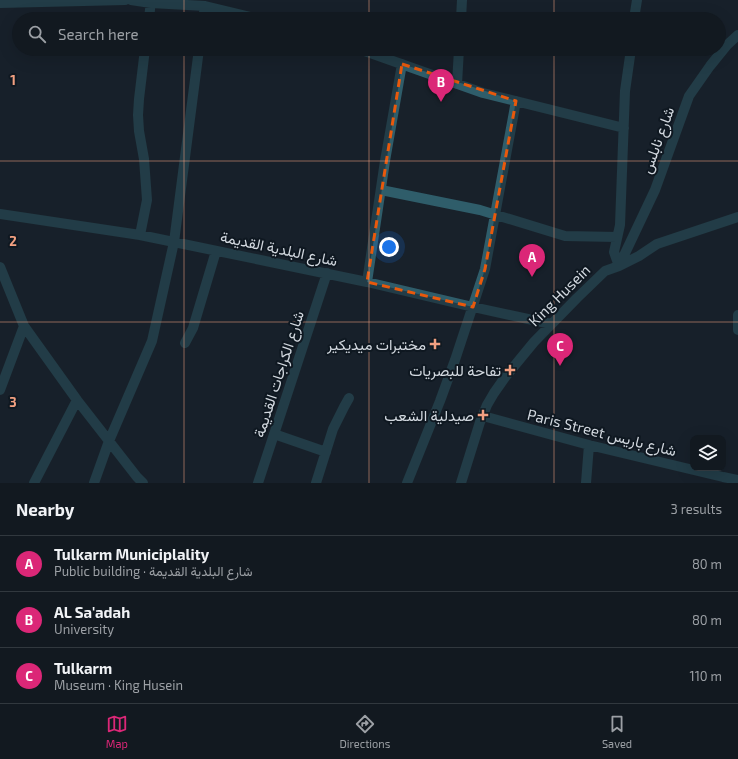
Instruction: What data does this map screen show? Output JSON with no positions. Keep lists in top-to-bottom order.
{
  "streets": {
    "street": [
      "شارع نابلس",
      "شارع البلدية القديمة",
      "King Husein",
      "شارع الكراجات القديمة",
      "Paris Street شارع باريس"
    ]
  },
  "crossings": [
    ["شارع نابلس", "King Husein"],
    ["شارع البلدية القديمة", "King Husein"],
    ["شارع البلدية القديمة", "شارع الكراجات القديمة"],
    ["King Husein", "Paris Street شارع باريس"]
  ],
  "places": {
    "health": ["مختبرات ميديكير", "تفاحة للبصريات", "صيدلية الشعب"]
  },
  "page": {
    "search": "Search here",
    "pins": ["B", "A", "C"],
    "heading": ["Nearby", "3 results"],
    "list": [
      {
        "mark": "A",
        "name": "Tulkarm Municiplality",
        "note": "Public building · شارع البلدية القديمة",
        "value": "80 m"
      },
      {
        "mark": "B",
        "name": "AL Sa'adah",
        "note": "University",
        "value": "80 m"
      },
      {
        "mark": "C",
        "name": "Tulkarm",
        "note": "Museum · King Husein",
        "value": "110 m"
      }
    ],
    "nav": ["Map", "Directions", "Saved"]
  },
  "grid": {
    "rows": ["1", "2", "3"]
  }
}
